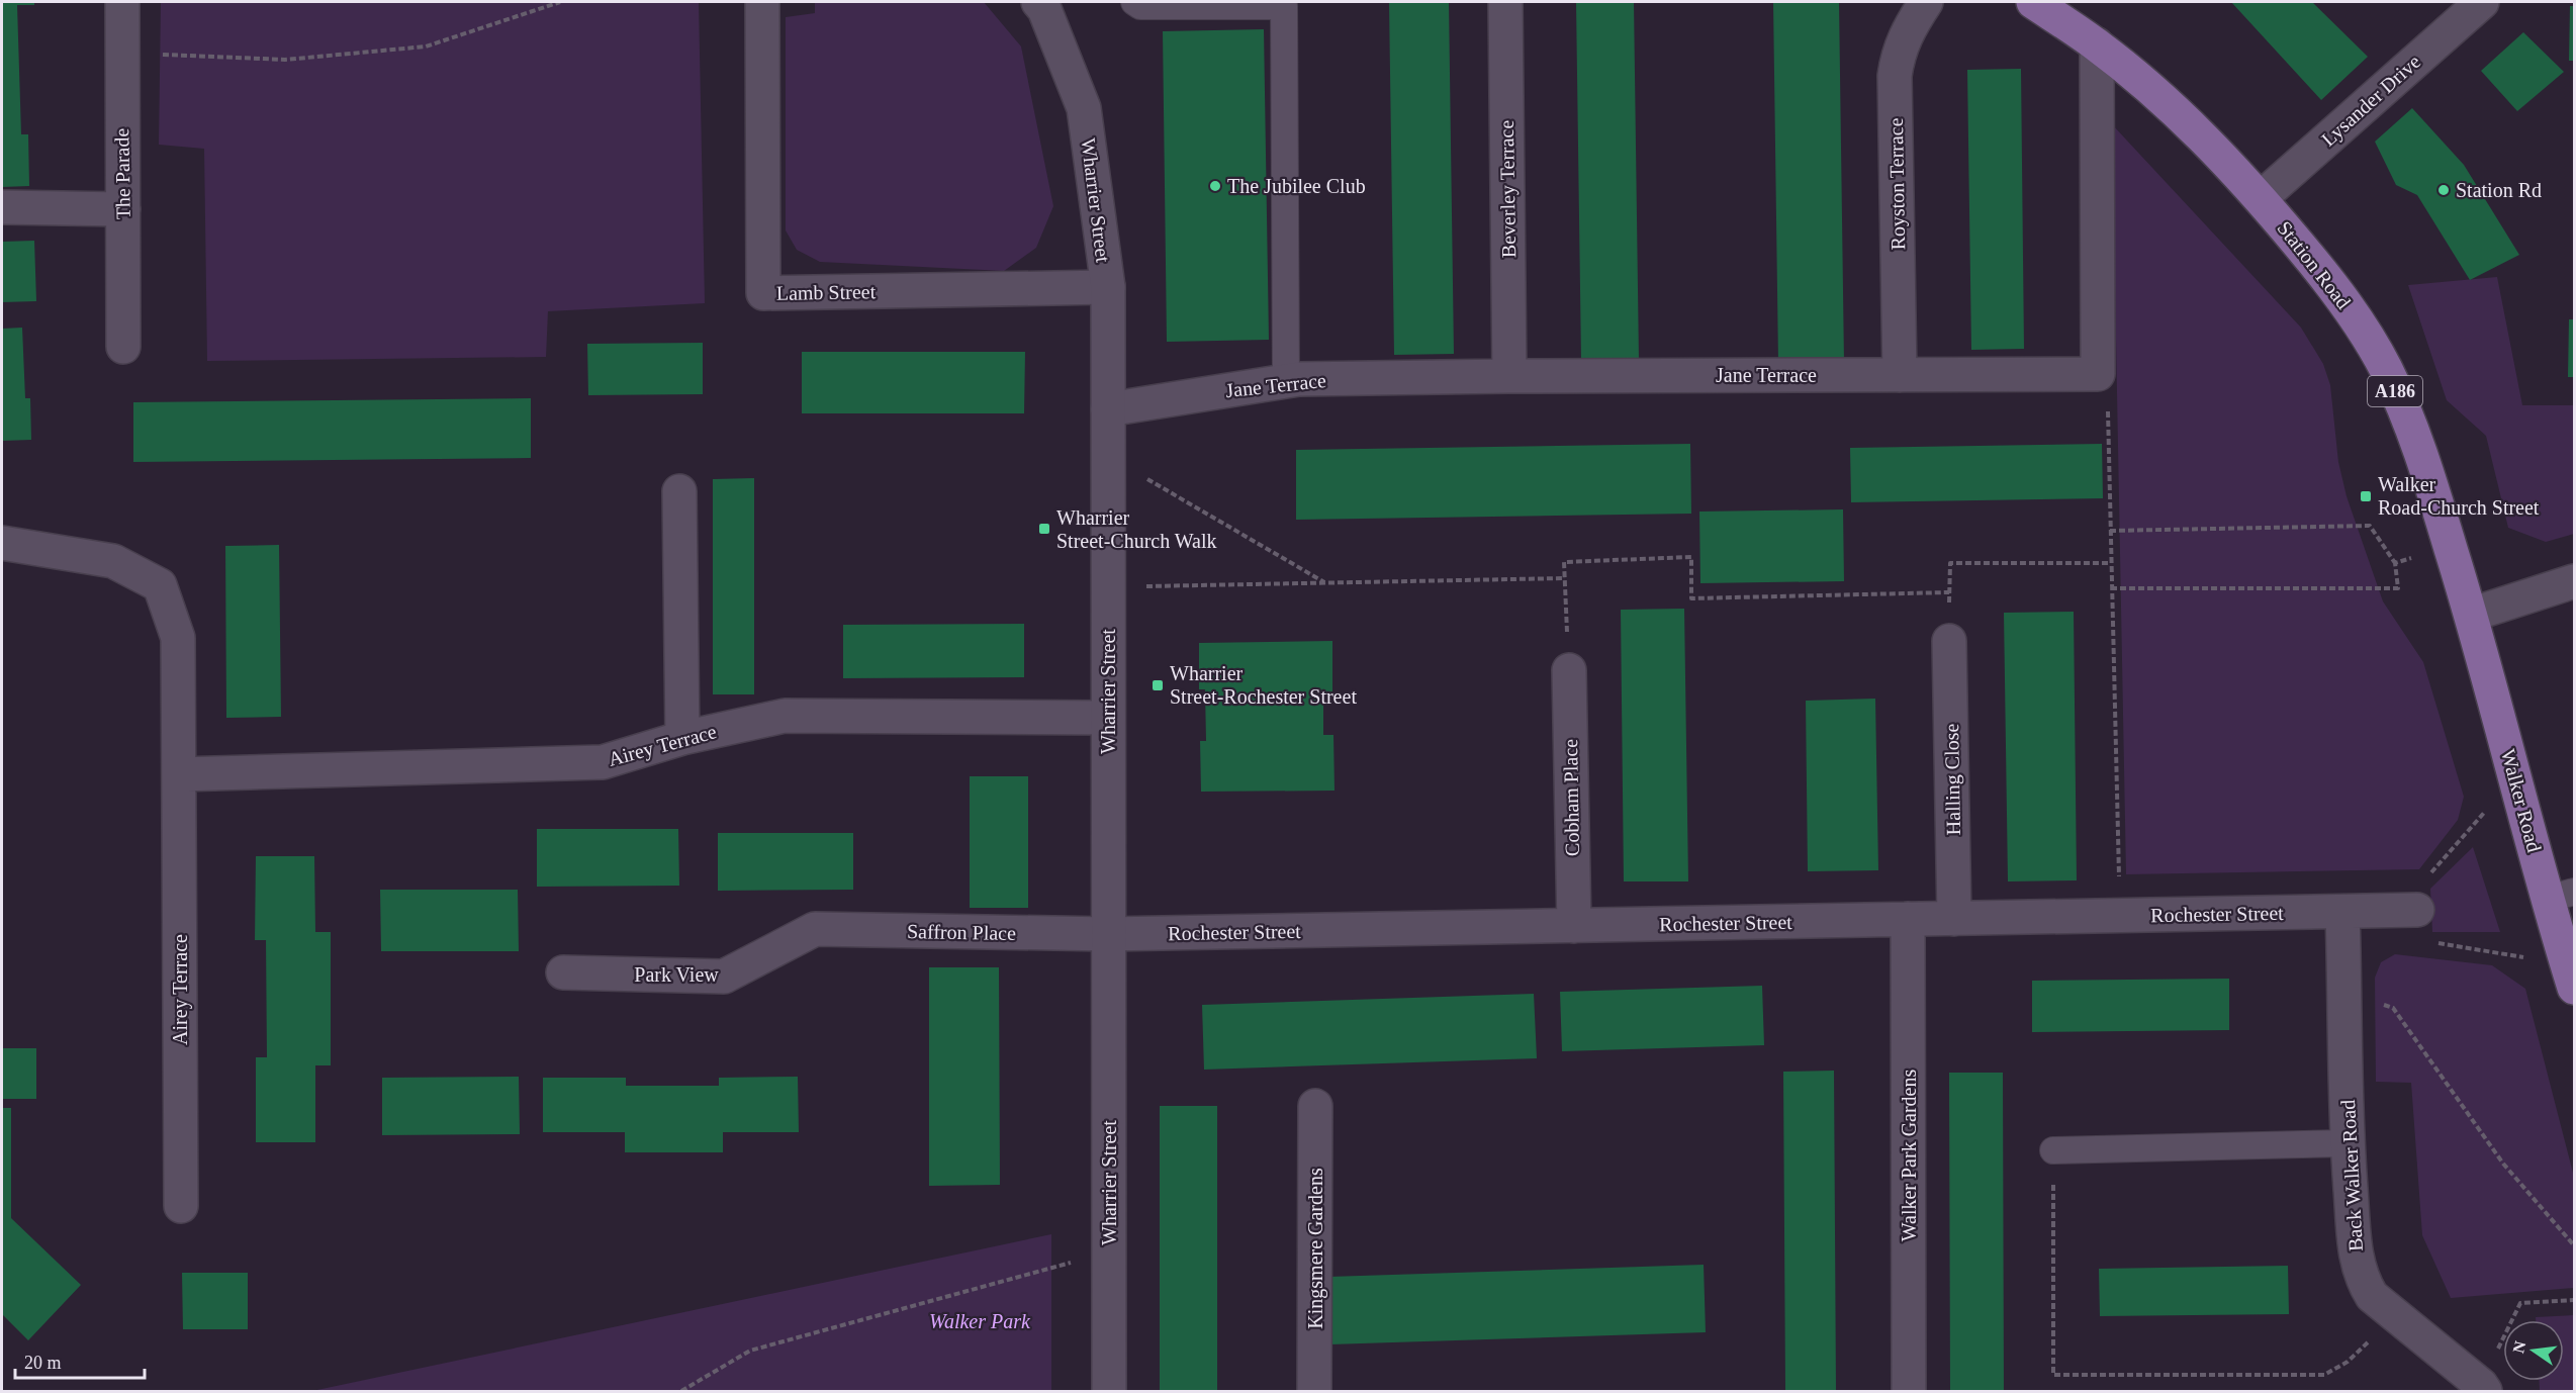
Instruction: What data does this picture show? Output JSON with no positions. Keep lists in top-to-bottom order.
{
  "streets": {
    "main road": ["Station Road", "A186", "Walker Road"],
    "street": [
      "Lysander Drive",
      "The Parade",
      "Royston Terrace",
      "Beverley Terrace",
      "Wharrier Street",
      "Lamb Street",
      "Jane Terrace",
      "Airey Terrace",
      "Halling Close",
      "Cobham Place",
      "Rochester Street",
      "Saffron Place",
      "Park View",
      "Walker Park Gardens",
      "Back Walker Road",
      "Kingsmere Gardens"
    ]
  },
  "crossings": [
    ["Lysander Drive", "Station Road"],
    ["Royston Terrace", "Jane Terrace"],
    ["Beverley Terrace", "Jane Terrace"],
    ["Wharrier Street", "Lamb Street"],
    ["Wharrier Street", "Jane Terrace"],
    ["Wharrier Street", "Airey Terrace"],
    ["Wharrier Street", "Rochester Street"],
    ["Wharrier Street", "Saffron Place"],
    ["Station Road", "Walker Road"],
    ["Halling Close", "Rochester Street"],
    ["Cobham Place", "Rochester Street"],
    ["Rochester Street", "Saffron Place"],
    ["Rochester Street", "Walker Park Gardens"],
    ["Rochester Street", "Back Walker Road"],
    ["Saffron Place", "Park View"]
  ],
  "parks": ["Walker Park"],
  "places": {
    "other": ["The Jubilee Club", "Station Rd"],
    "transit": ["Walker Road-Church Street", "Wharrier Street-Church Walk", "Wharrier Street-Rochester Street"]
  },
  "scale_bar": "20 m",
  "north": "left"
}
